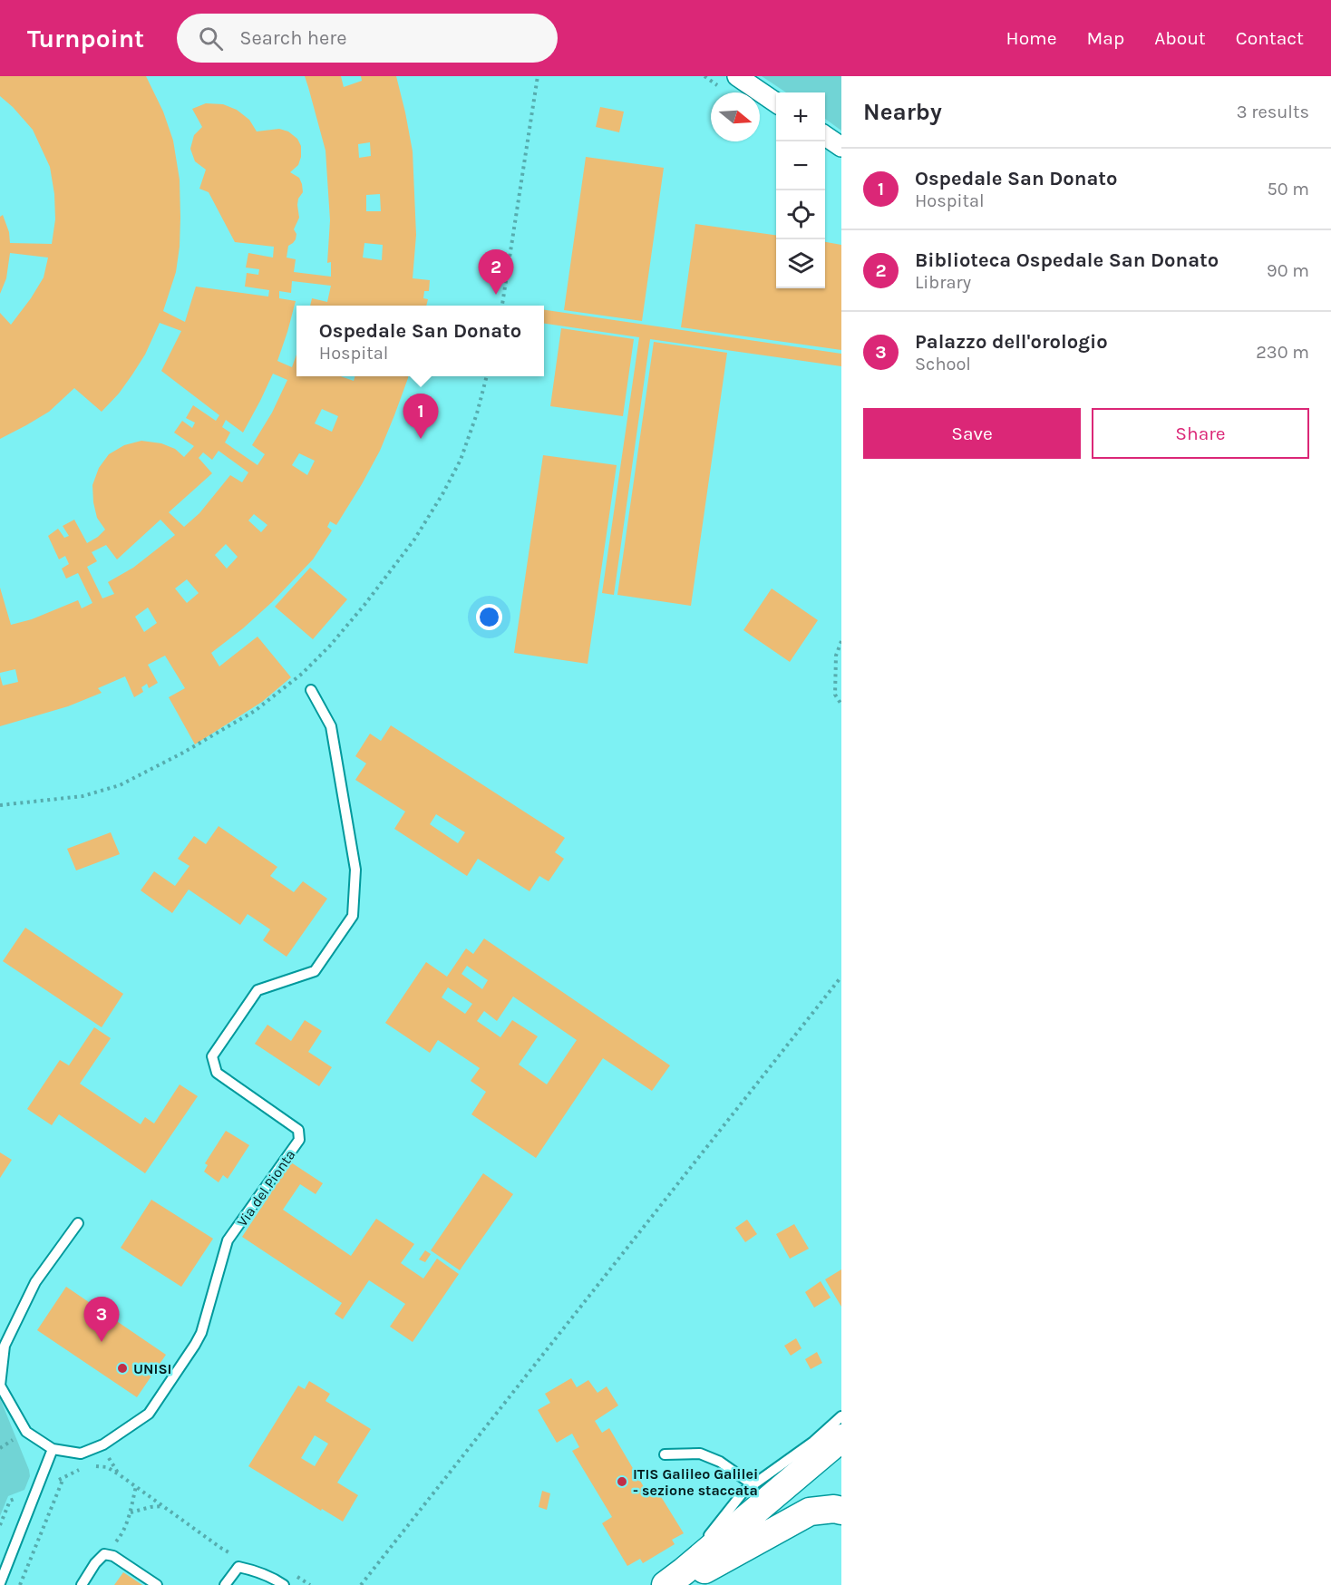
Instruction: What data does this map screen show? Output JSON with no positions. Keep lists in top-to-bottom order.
{
  "streets": {
    "lane": ["Via del Pionta"]
  },
  "places": ["UNISI", "ITIS Galileo Galilei - sezione staccata"],
  "north": "right",
  "page": {
    "header": "Turnpoint",
    "search": "Search here",
    "nav": [
      "Home",
      "Map",
      "About",
      "Contact"
    ],
    "heading": ["Nearby", "3 results"],
    "map_buttons": ["+", "−"],
    "list": [
      {
        "mark": "1",
        "name": "Ospedale San Donato",
        "note": "Hospital",
        "value": "50 m"
      },
      {
        "mark": "2",
        "name": "Biblioteca Ospedale San Donato",
        "note": "Library",
        "value": "90 m"
      },
      {
        "mark": "3",
        "name": "Palazzo dell'orologio",
        "note": "School",
        "value": "230 m"
      }
    ],
    "pins": ["2", "1", "3"],
    "popup": ["Ospedale San Donato", "Hospital"],
    "buttons": ["Save", "Share"]
  }
}
